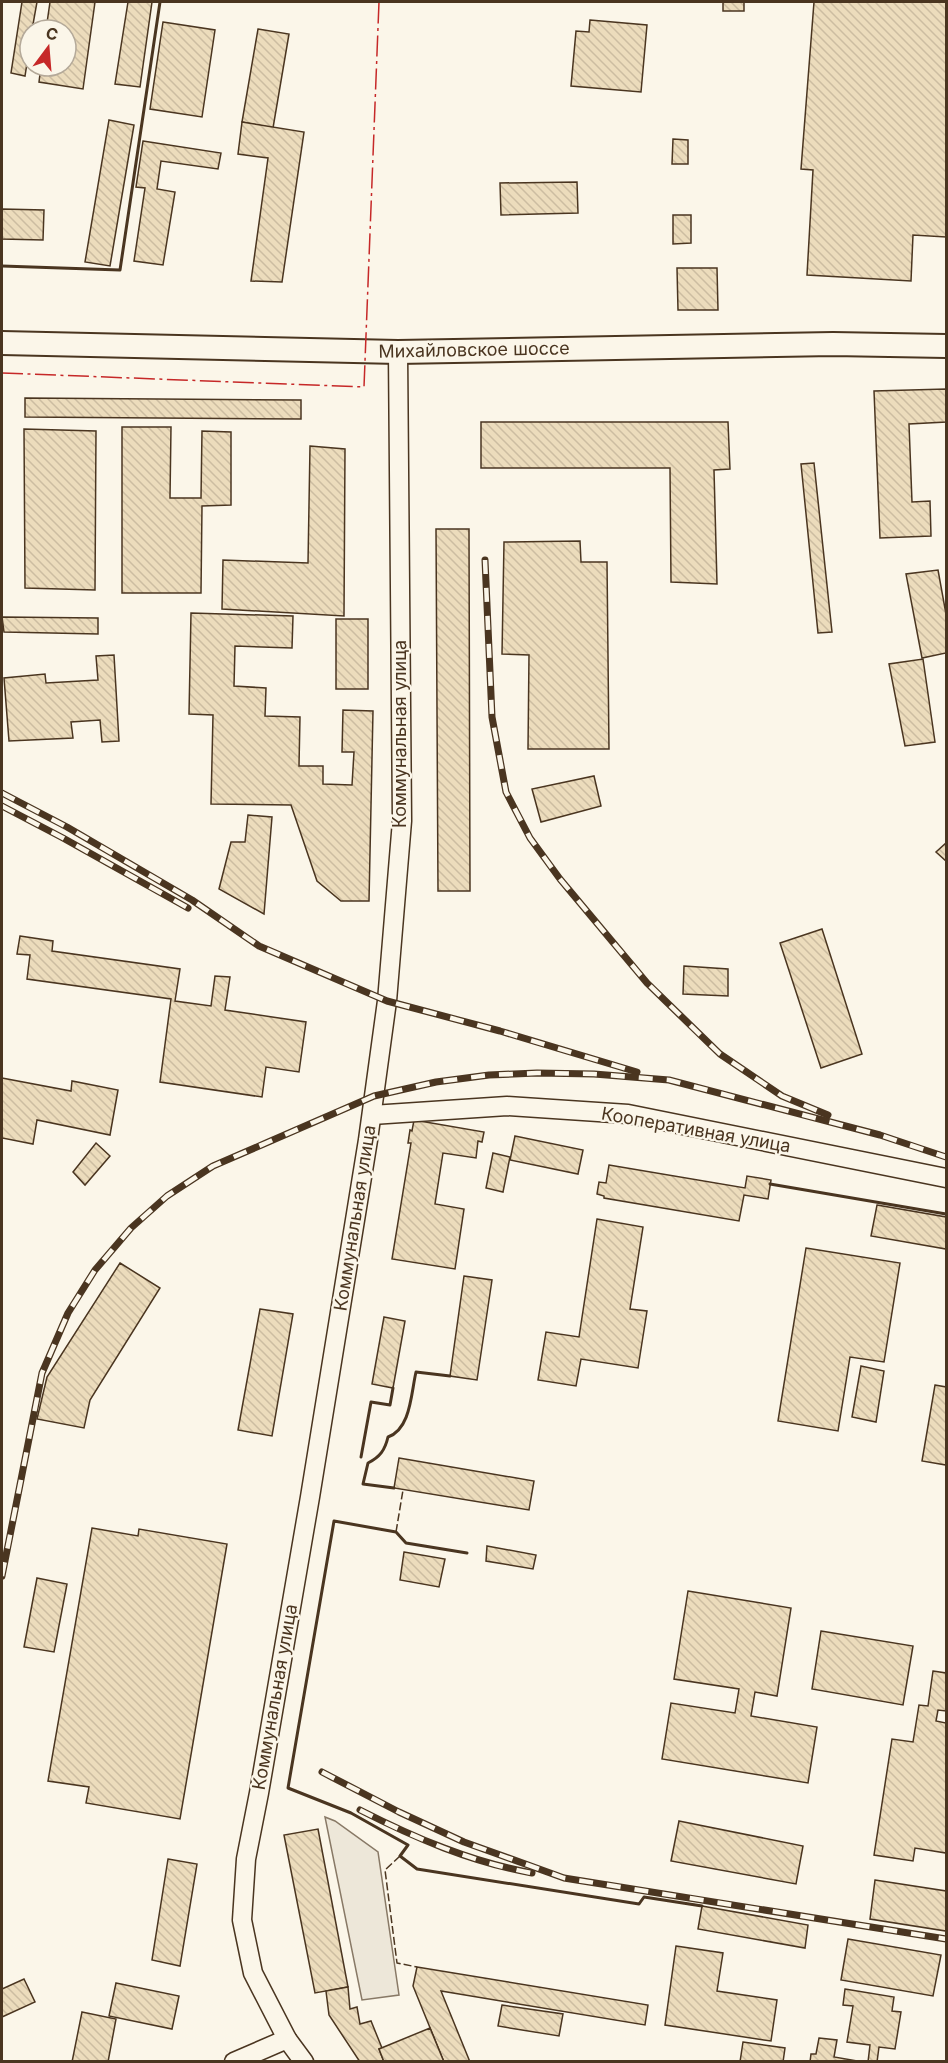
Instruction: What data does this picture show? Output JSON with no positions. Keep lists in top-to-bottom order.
{
  "streets": {
    "main road": ["Михайловское шоссе"],
    "street": ["Коммунальная улица", "Кооперативная улица"]
  },
  "crossings": [
    ["Михайловское шоссе", "Коммунальная улица"],
    ["Коммунальная улица", "Кооперативная улица"]
  ],
  "north": "top"
}
